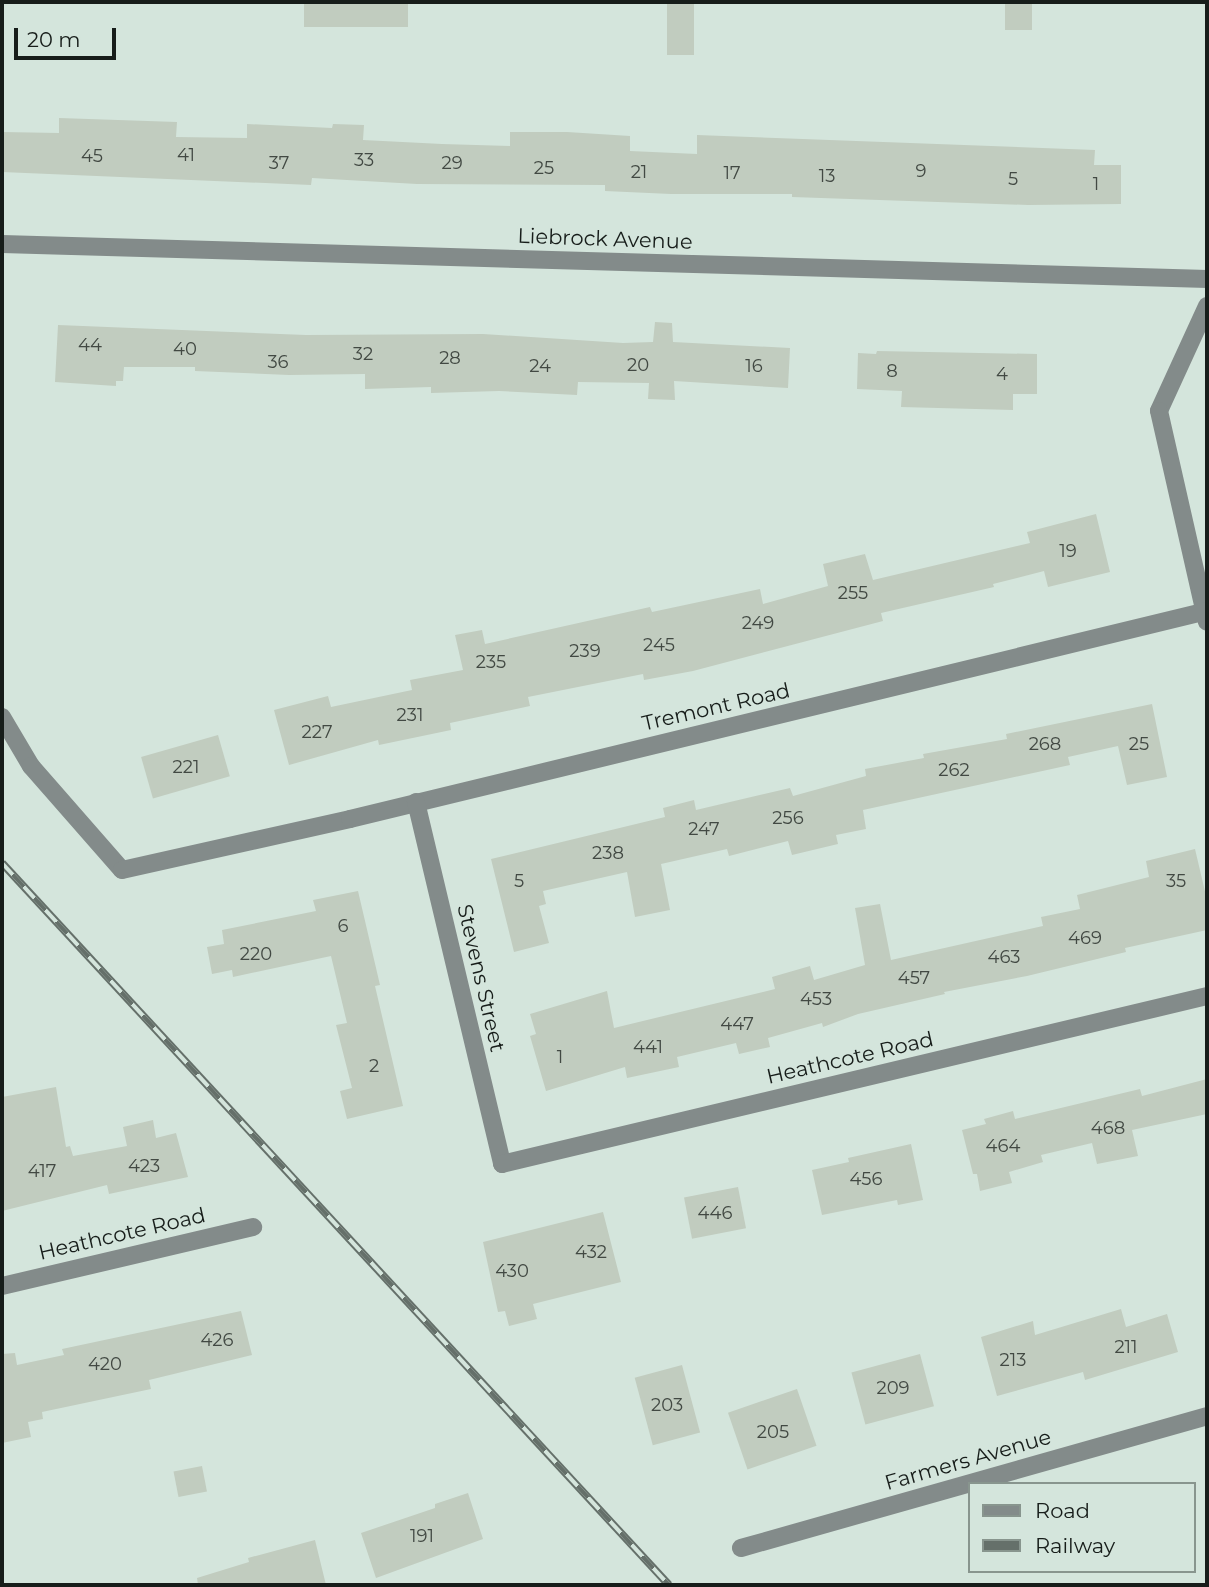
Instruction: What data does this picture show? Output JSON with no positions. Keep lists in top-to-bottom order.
{
  "streets": {
    "street": [
      "Liebrock Avenue",
      "Tremont Road",
      "Stevens Street",
      "Heathcote Road",
      "Farmers Avenue"
    ]
  },
  "crossings": [
    ["Tremont Road", "Stevens Street"],
    ["Stevens Street", "Heathcote Road"]
  ],
  "house_numbers": [
    "41",
    "45",
    "33",
    "37",
    "29",
    "25",
    "9",
    "21",
    "17",
    "13",
    "5",
    "1",
    "44",
    "40",
    "32",
    "28",
    "36",
    "20",
    "24",
    "16",
    "8",
    "4",
    "19",
    "255",
    "249",
    "245",
    "239",
    "235",
    "231",
    "227",
    "268",
    "25",
    "221",
    "262",
    "256",
    "247",
    "238",
    "5",
    "35",
    "6",
    "469",
    "220",
    "463",
    "457",
    "453",
    "447",
    "441",
    "1",
    "2",
    "468",
    "464",
    "423",
    "417",
    "456",
    "446",
    "432",
    "430",
    "426",
    "211",
    "213",
    "420",
    "209",
    "203",
    "205",
    "191"
  ],
  "legend": ["Road", "Railway"],
  "scale_bar": "20 m"
}
